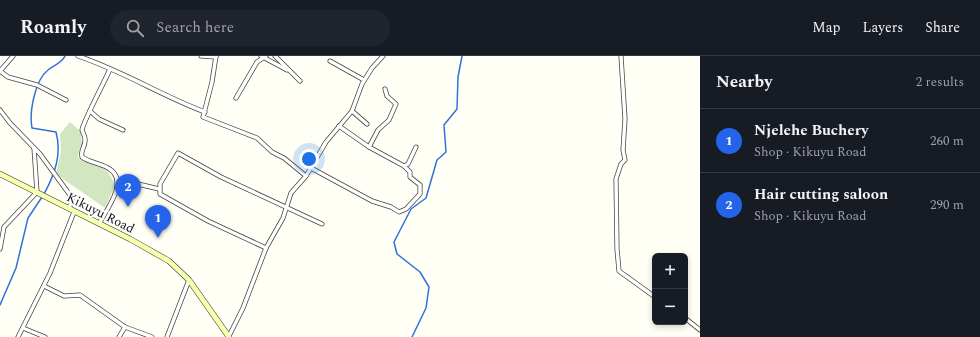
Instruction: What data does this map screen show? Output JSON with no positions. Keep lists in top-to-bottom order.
{
  "streets": {
    "main road": ["Kikuyu Road"]
  },
  "page": {
    "header": "Roamly",
    "search": "Search here",
    "nav": ["Map", "Layers", "Share"],
    "heading": ["Nearby", "2 results"],
    "list": [
      {
        "mark": "1",
        "name": "Njelehe Buchery",
        "note": "Shop · Kikuyu Road",
        "value": "260 m"
      },
      {
        "mark": "2",
        "name": "Hair cutting saloon",
        "note": "Shop · Kikuyu Road",
        "value": "290 m"
      }
    ],
    "pins": ["2", "1"],
    "map_buttons": ["+", "−"]
  }
}
